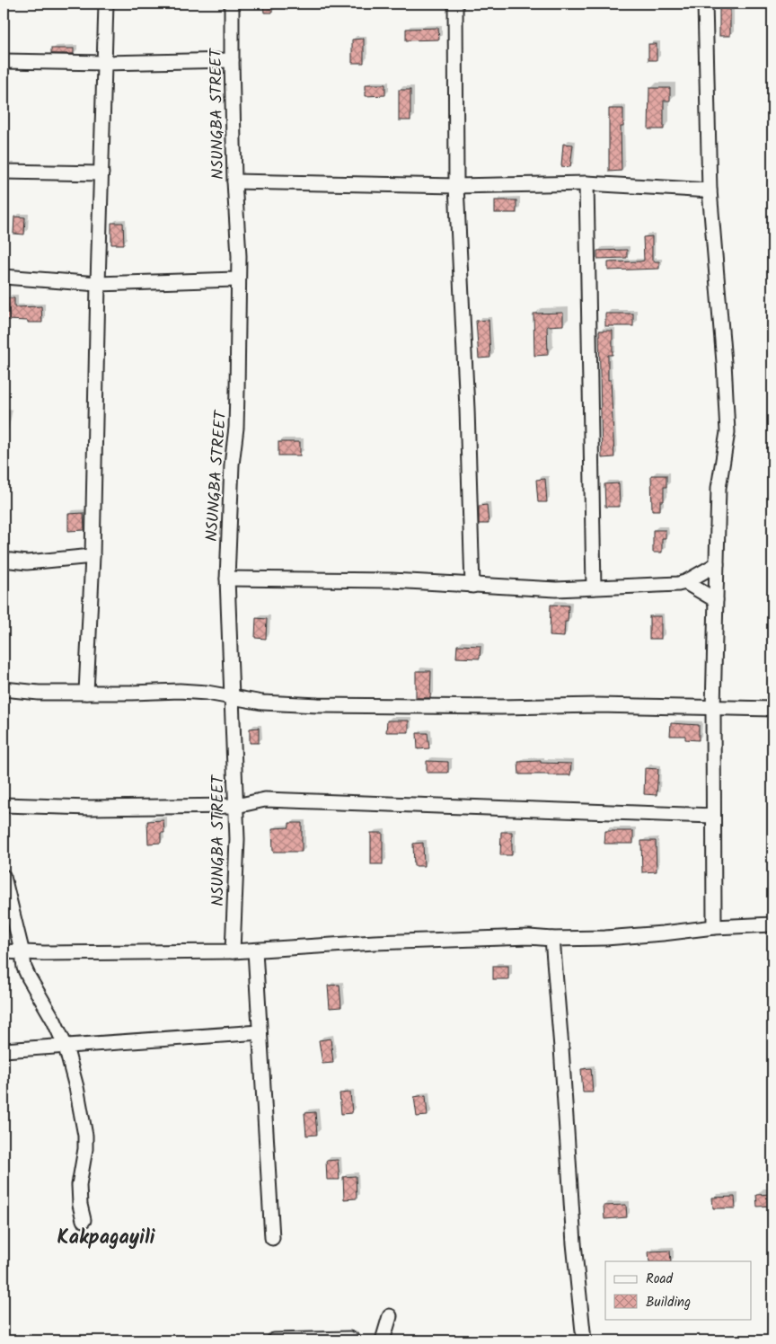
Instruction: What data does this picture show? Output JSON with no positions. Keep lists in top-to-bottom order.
{
  "streets": {
    "street": ["NSUNGBA STREET"]
  },
  "districts": ["Kakpagayili"],
  "legend": ["Road", "Building"]
}
